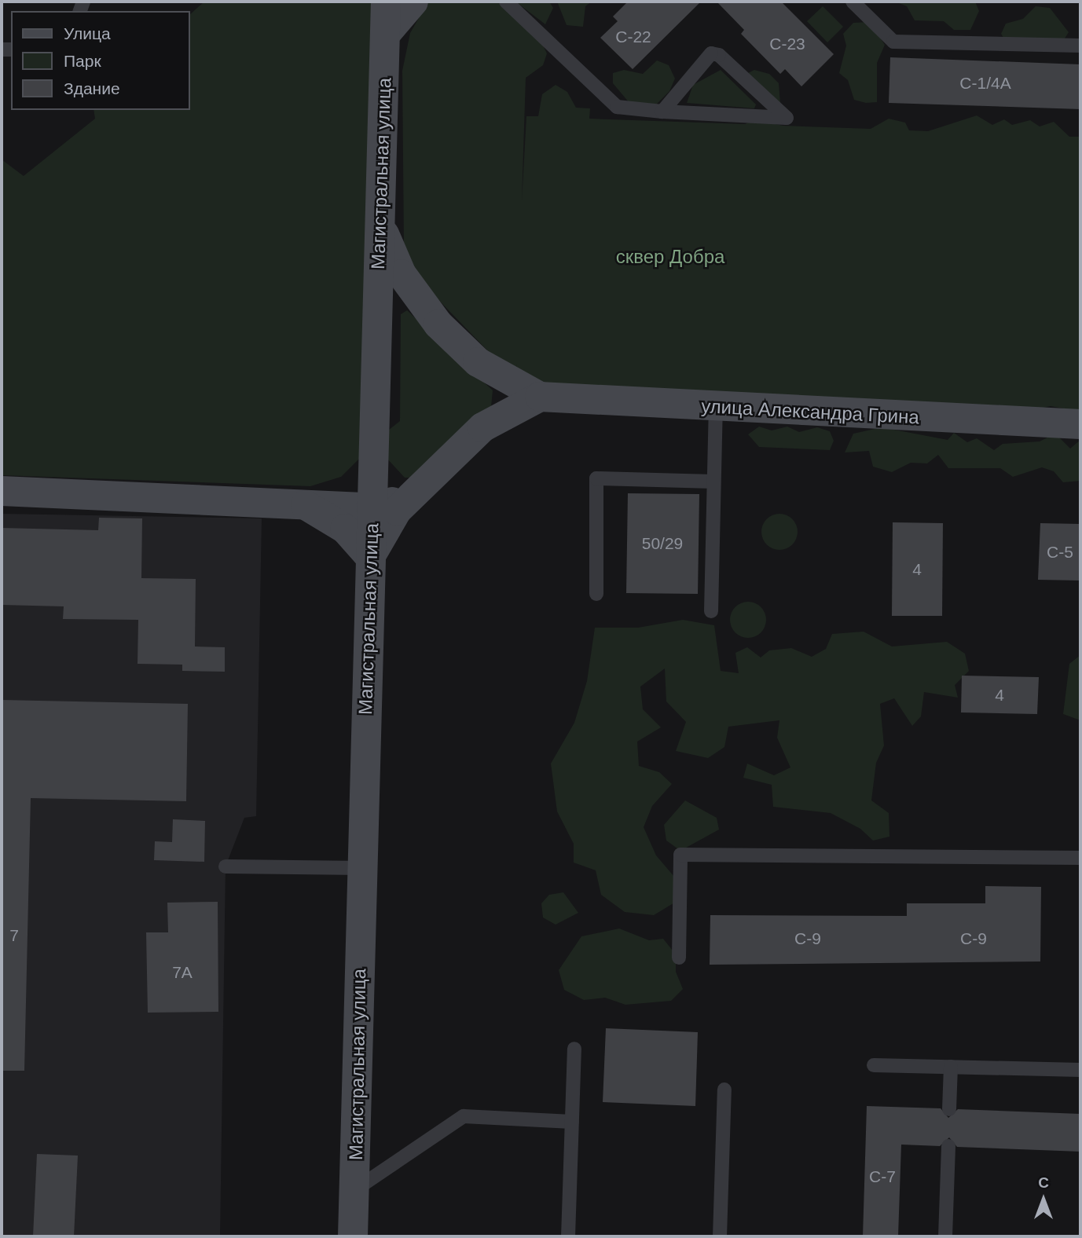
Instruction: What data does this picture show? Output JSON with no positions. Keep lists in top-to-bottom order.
{
  "streets": {
    "main road": ["Магистральная улица", "улица Александра Грина"]
  },
  "parks": ["сквер Добра"],
  "house_numbers": [
    "С-22",
    "С-23",
    "С-1/4А",
    "50/29",
    "С-5",
    "4",
    "4",
    "7",
    "С-9",
    "С-9",
    "7А",
    "С-7"
  ],
  "legend": ["Улица", "Парк", "Здание"],
  "north": "top"
}
